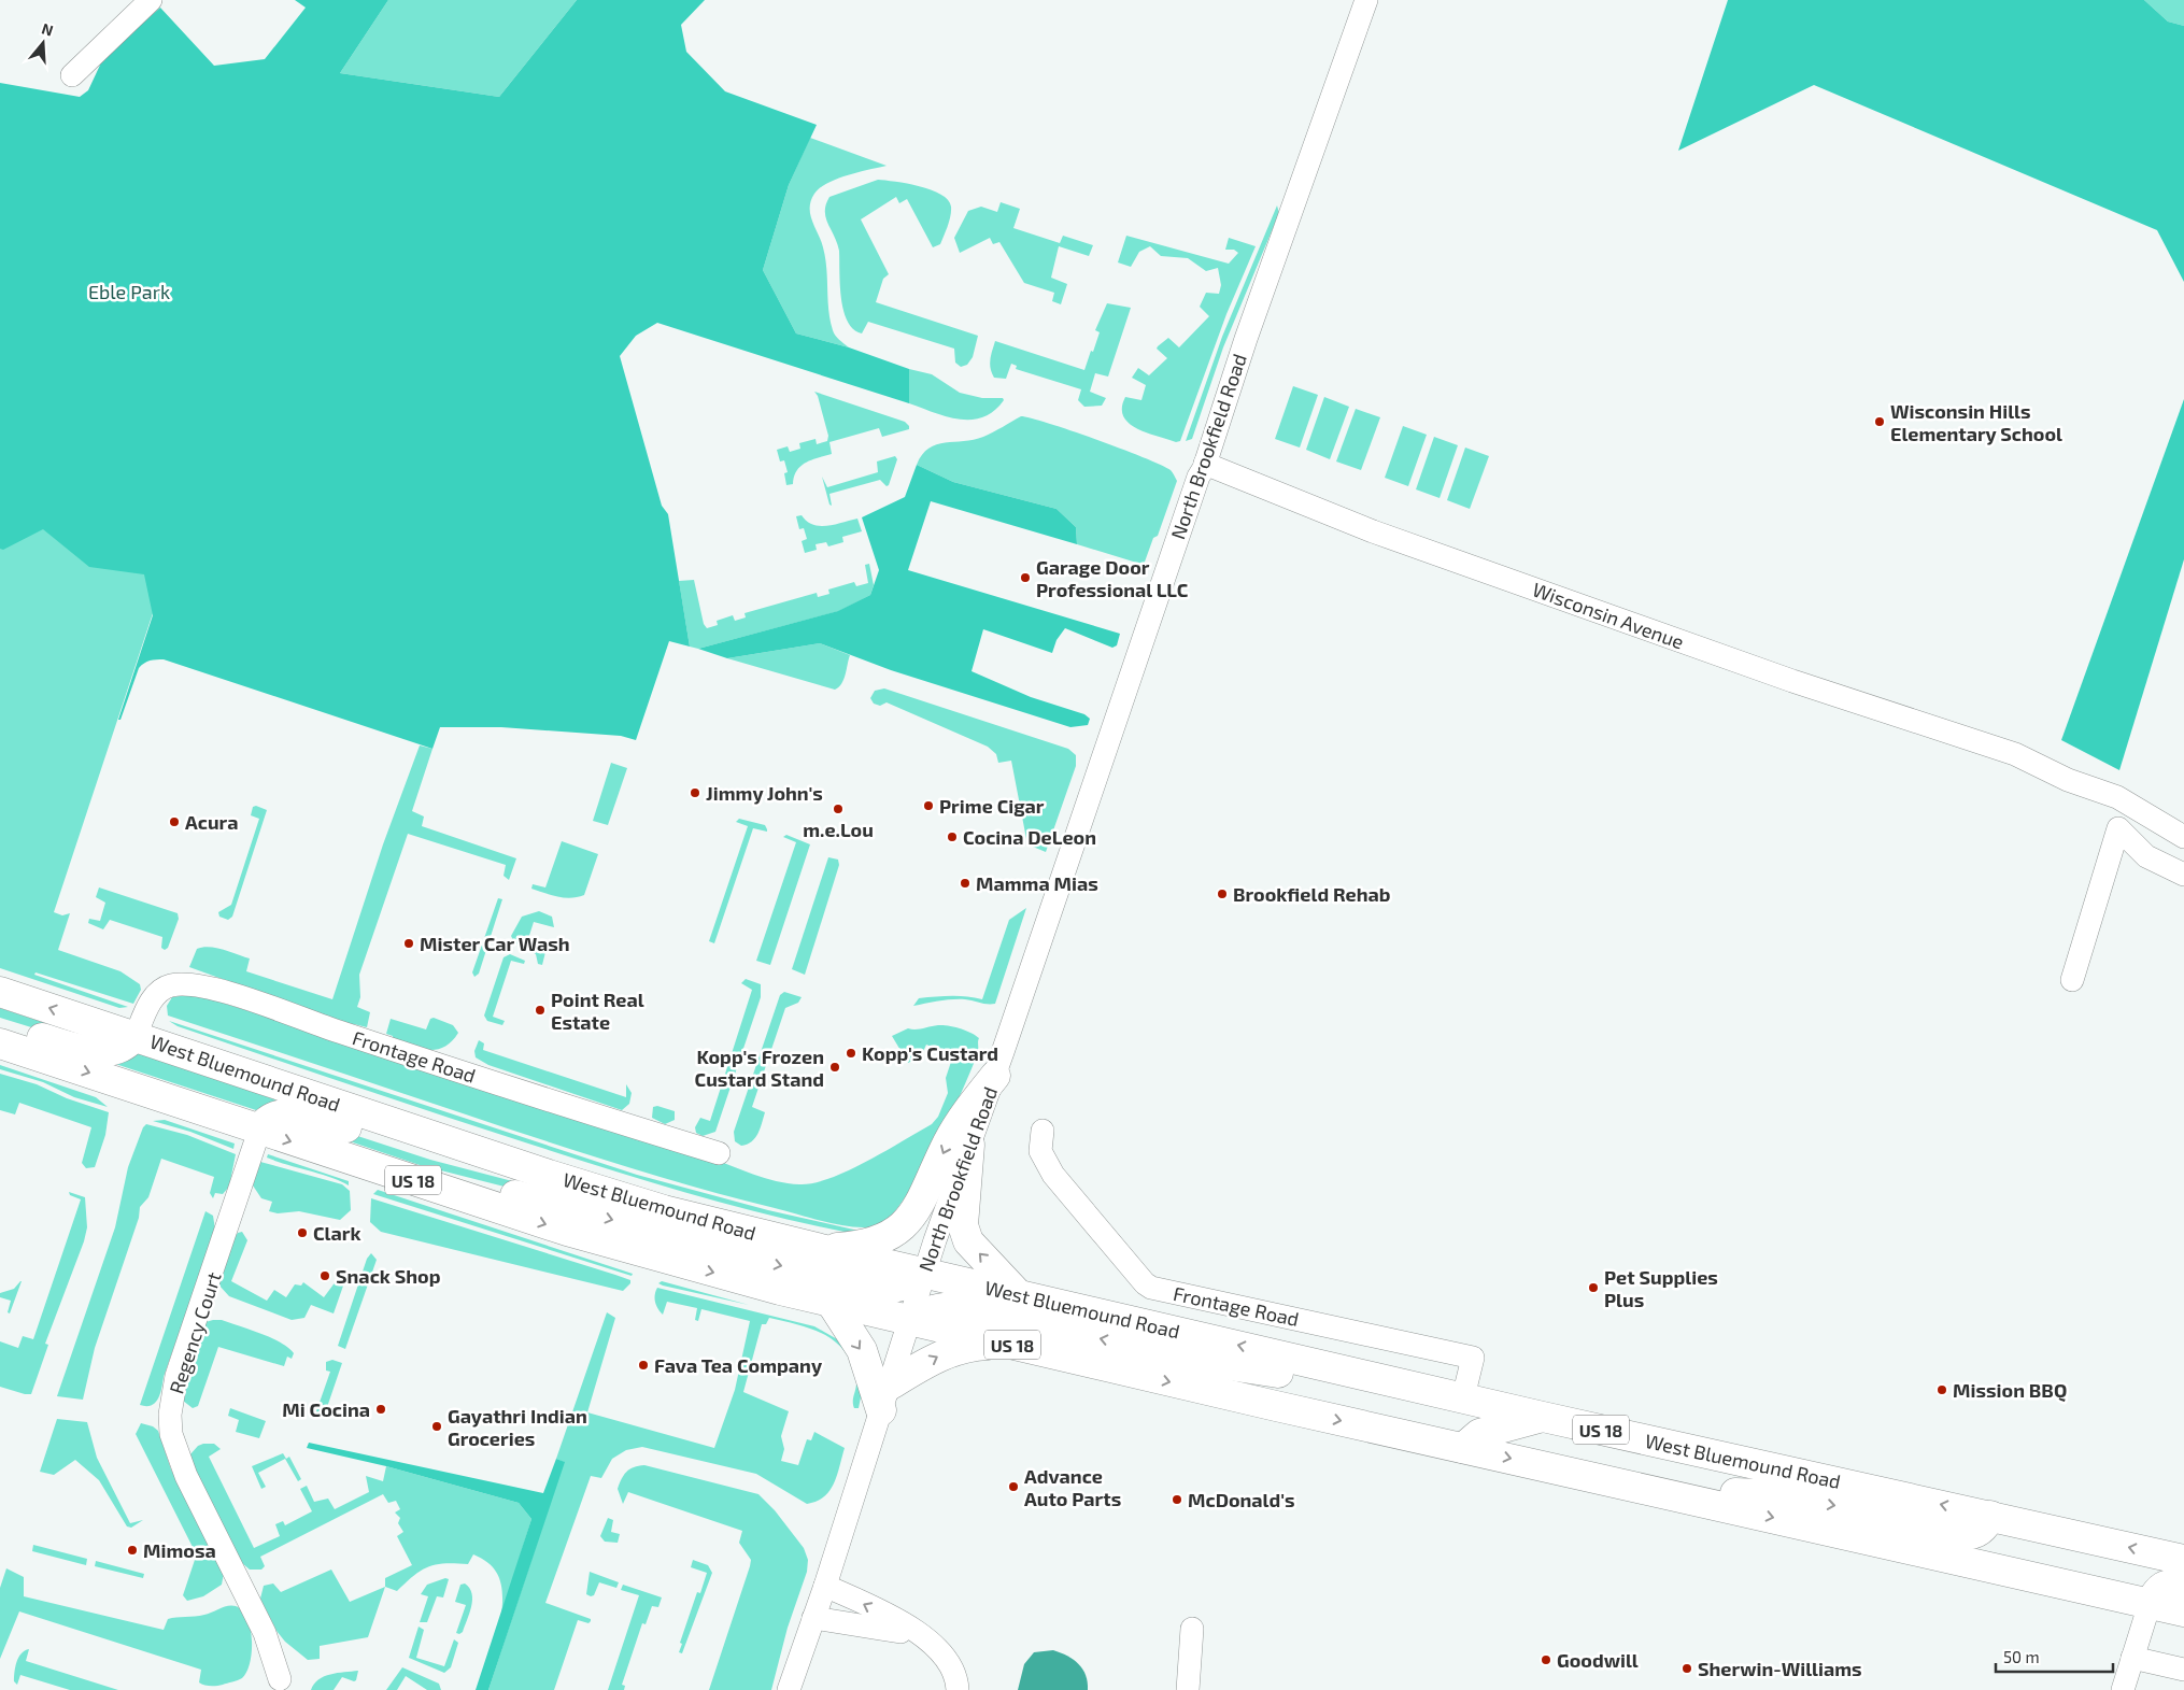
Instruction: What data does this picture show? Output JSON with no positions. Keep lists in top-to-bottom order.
{
  "streets": {
    "main road": ["West Bluemound Road", "US 18"],
    "street": [
      "North Brookfield Road",
      "Wisconsin Avenue",
      "Frontage Road",
      "Regency Court"
    ]
  },
  "crossings": [
    ["North Brookfield Road", "Wisconsin Avenue"],
    ["North Brookfield Road", "West Bluemound Road"],
    ["North Brookfield Road", "US 18"],
    ["Frontage Road", "West Bluemound Road"],
    ["US 18", "Regency Court"]
  ],
  "parks": ["Eble Park"],
  "places": [
    "Wisconsin Hills Elementary School",
    "Garage Door Professional LLC",
    "Jimmy John's",
    "Prime Cigar",
    "m.e.Lou",
    "Acura",
    "Cocina DeLeon",
    "Mamma Mias",
    "Brookfield Rehab",
    "Mister Car Wash",
    "Point Real Estate",
    "Kopp's Custard",
    "Kopp's Frozen Custard Stand",
    "Clark",
    "Snack Shop",
    "Pet Supplies Plus",
    "Fava Tea Company",
    "Mission BBQ",
    "Mi Cocina",
    "Gayathri Indian Groceries",
    "Advance Auto Parts",
    "McDonald's",
    "Mimosa",
    "Goodwill",
    "Sherwin-Williams"
  ],
  "scale_bar": "50 m",
  "north": "top"
}
